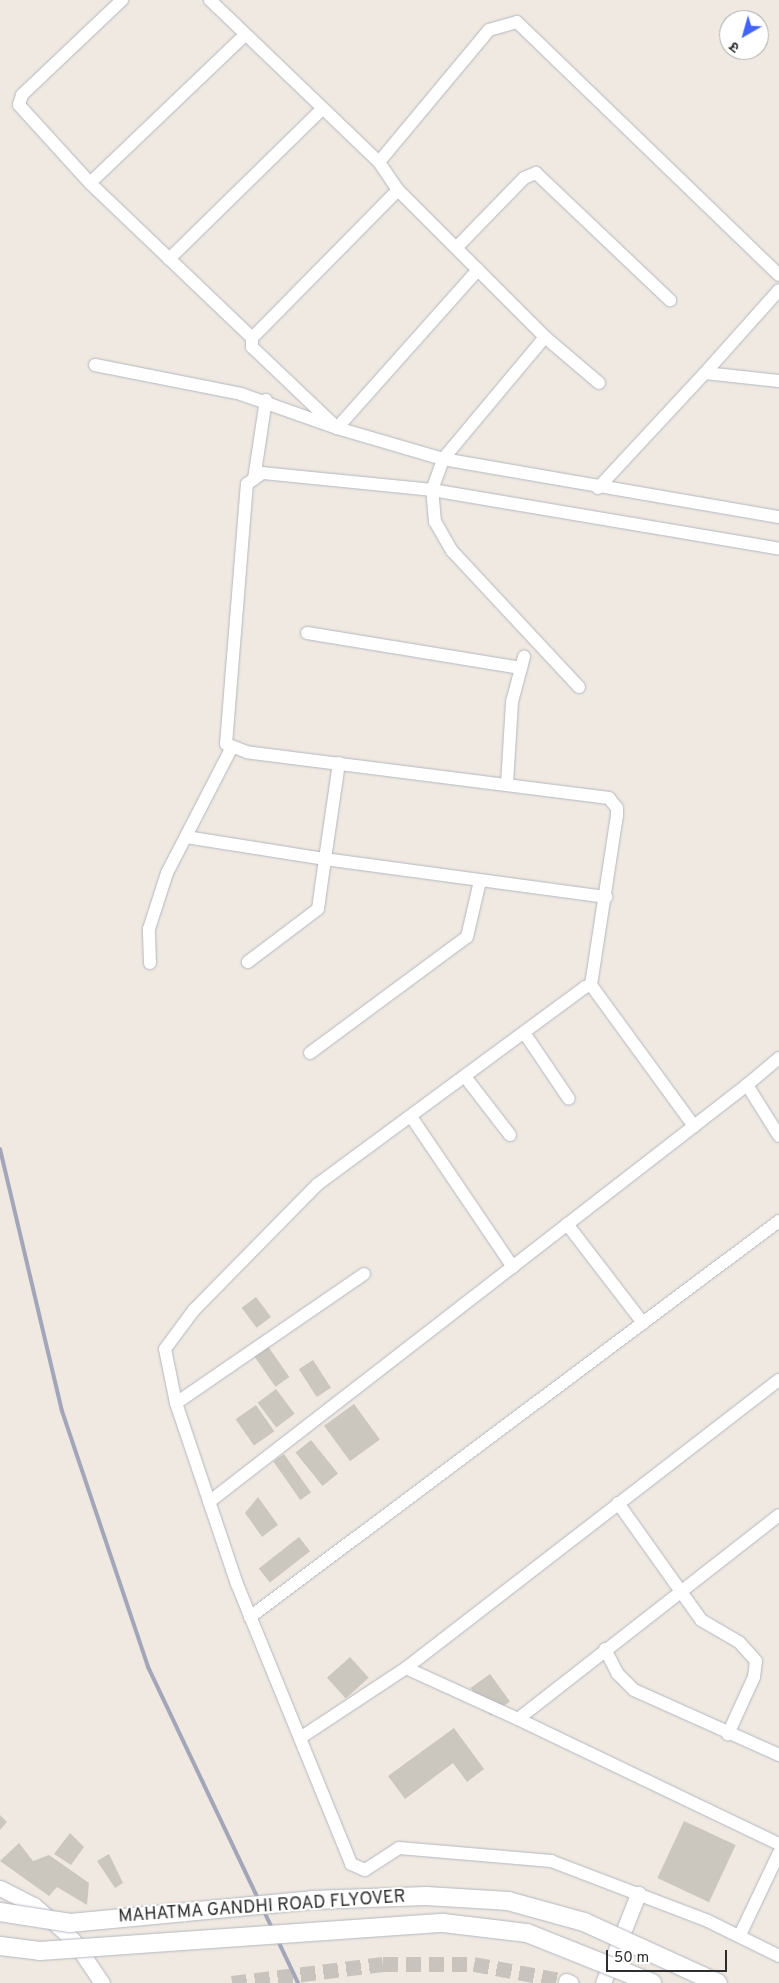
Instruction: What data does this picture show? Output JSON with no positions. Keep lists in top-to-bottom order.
{
  "streets": {
    "main road": ["MAHATMA GANDHI ROAD FLYOVER"]
  },
  "scale_bar": "50 m",
  "north": "bottom left"
}
